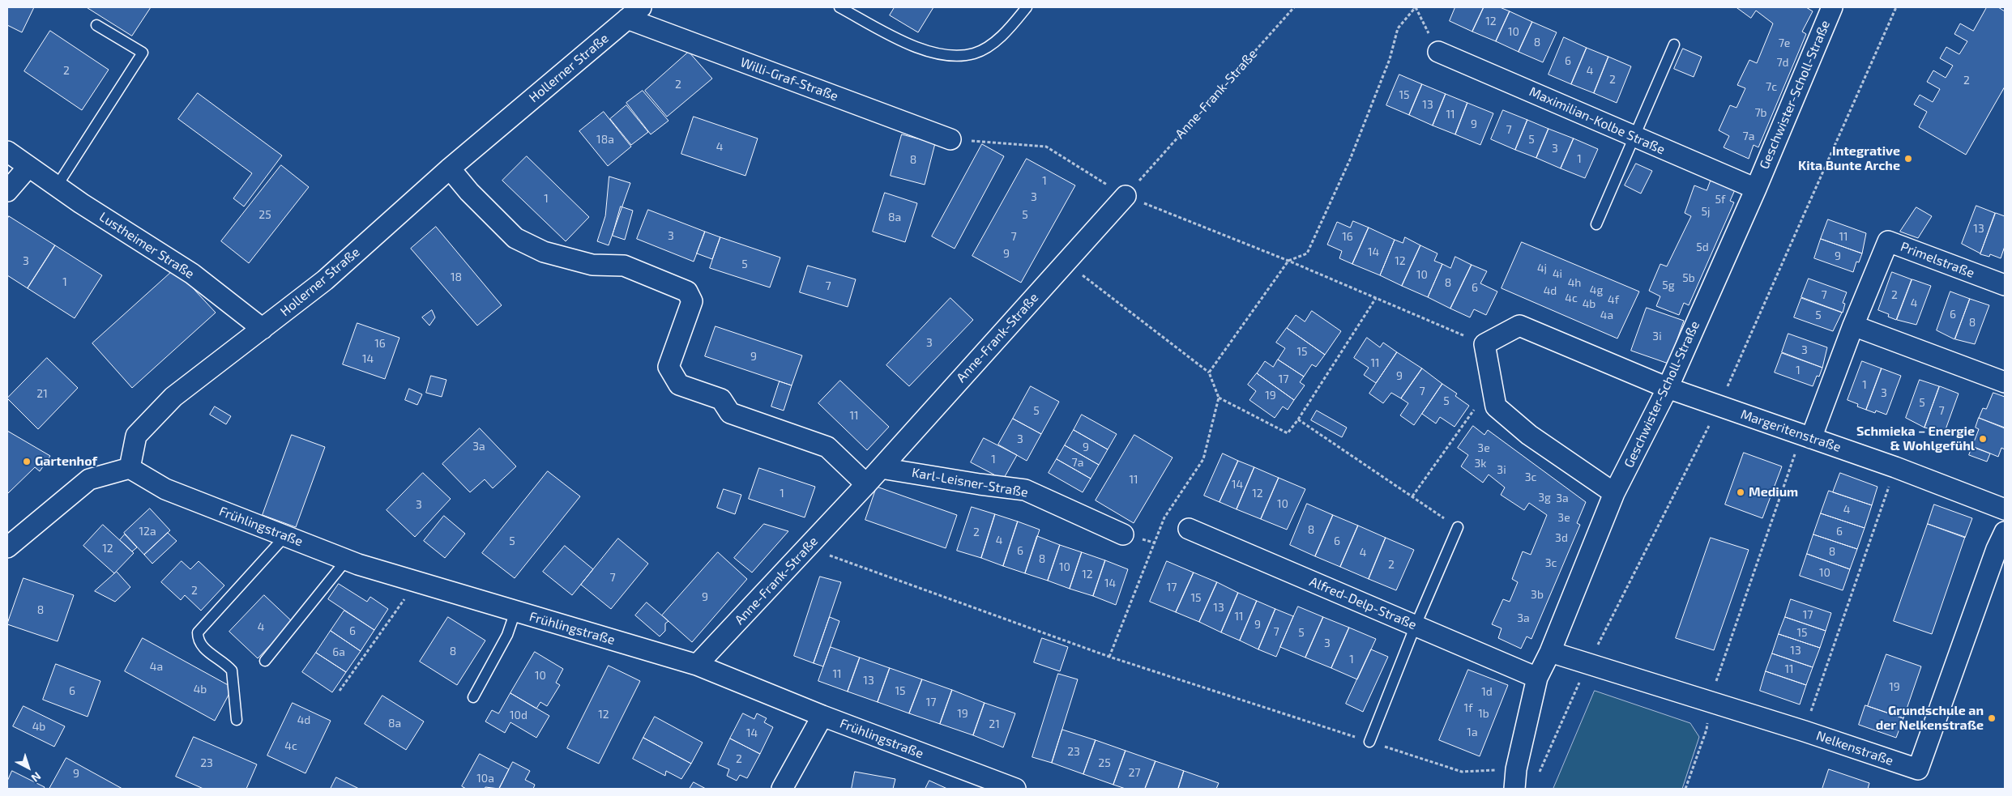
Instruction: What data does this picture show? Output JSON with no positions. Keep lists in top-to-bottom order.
{
  "streets": {
    "street": [
      "Hollerner Straße",
      "Willi-Graf-Straße",
      "Anne-Frank-Straße",
      "Geschwister-Scholl-Straße",
      "Maximilian-Kolbe Straße",
      "Lustheimer Straße",
      "Primelstraße",
      "Margeritenstraße",
      "Karl-Leisner-Straße",
      "Frühlingstraße",
      "Alfred-Delp-Straße",
      "Nelkenstraße"
    ]
  },
  "crossings": [
    ["Hollerner Straße", "Willi-Graf-Straße"],
    ["Hollerner Straße", "Lustheimer Straße"],
    ["Hollerner Straße", "Frühlingstraße"],
    ["Anne-Frank-Straße", "Karl-Leisner-Straße"],
    ["Anne-Frank-Straße", "Frühlingstraße"],
    ["Geschwister-Scholl-Straße", "Maximilian-Kolbe Straße"],
    ["Geschwister-Scholl-Straße", "Margeritenstraße"],
    ["Geschwister-Scholl-Straße", "Alfred-Delp-Straße"],
    ["Geschwister-Scholl-Straße", "Nelkenstraße"],
    ["Primelstraße", "Margeritenstraße"]
  ],
  "places": [
    "Integrative Kita Bunte Arche",
    "Schmieka – Energie & Wohlgefühl",
    "Gartenhof",
    "Medium",
    "Grundschule an der Nelkenstraße"
  ],
  "house_numbers": [
    "12",
    "10",
    "8",
    "7e",
    "6",
    "7d",
    "2",
    "4",
    "2",
    "2",
    "2",
    "7c",
    "15",
    "13",
    "7b",
    "11",
    "9",
    "7",
    "7a",
    "18a",
    "5",
    "4",
    "3",
    "1",
    "8",
    "1",
    "3",
    "1",
    "5f",
    "5j",
    "25",
    "5",
    "8a",
    "13",
    "3",
    "7",
    "16",
    "11",
    "5d",
    "14",
    "9",
    "9",
    "3",
    "12",
    "5",
    "4j",
    "4i",
    "10",
    "18",
    "5b",
    "1",
    "8",
    "4h",
    "5g",
    "7",
    "6",
    "4g",
    "4d",
    "7",
    "2",
    "4c",
    "4f",
    "4",
    "4b",
    "6",
    "4a",
    "5",
    "8",
    "3i",
    "3",
    "16",
    "3",
    "15",
    "9",
    "14",
    "11",
    "1",
    "9",
    "17",
    "1",
    "7",
    "3",
    "21",
    "19",
    "5",
    "5",
    "5",
    "7",
    "11",
    "3",
    "3a",
    "9",
    "3e",
    "1",
    "7a",
    "3k",
    "3i",
    "3c",
    "11",
    "14",
    "1",
    "12",
    "3g",
    "3a",
    "10",
    "3",
    "4",
    "3e",
    "8",
    "12a",
    "6",
    "2",
    "3d",
    "4",
    "5",
    "6",
    "12",
    "6",
    "8",
    "4",
    "8",
    "3c",
    "2",
    "10",
    "10",
    "12",
    "7",
    "14",
    "17",
    "2",
    "3b",
    "9",
    "15",
    "13",
    "8",
    "17",
    "11",
    "3a",
    "9",
    "4",
    "6",
    "7",
    "5",
    "15",
    "3",
    "13",
    "8",
    "6a",
    "1",
    "4a",
    "11",
    "11",
    "10",
    "13",
    "19",
    "4b",
    "6",
    "15",
    "1d",
    "17",
    "1f",
    "19",
    "1b",
    "12",
    "10d",
    "4d",
    "8a",
    "21",
    "4b",
    "1a",
    "14",
    "4c",
    "23",
    "2",
    "23",
    "25",
    "27",
    "9",
    "10a"
  ],
  "north": "bottom right"
}
